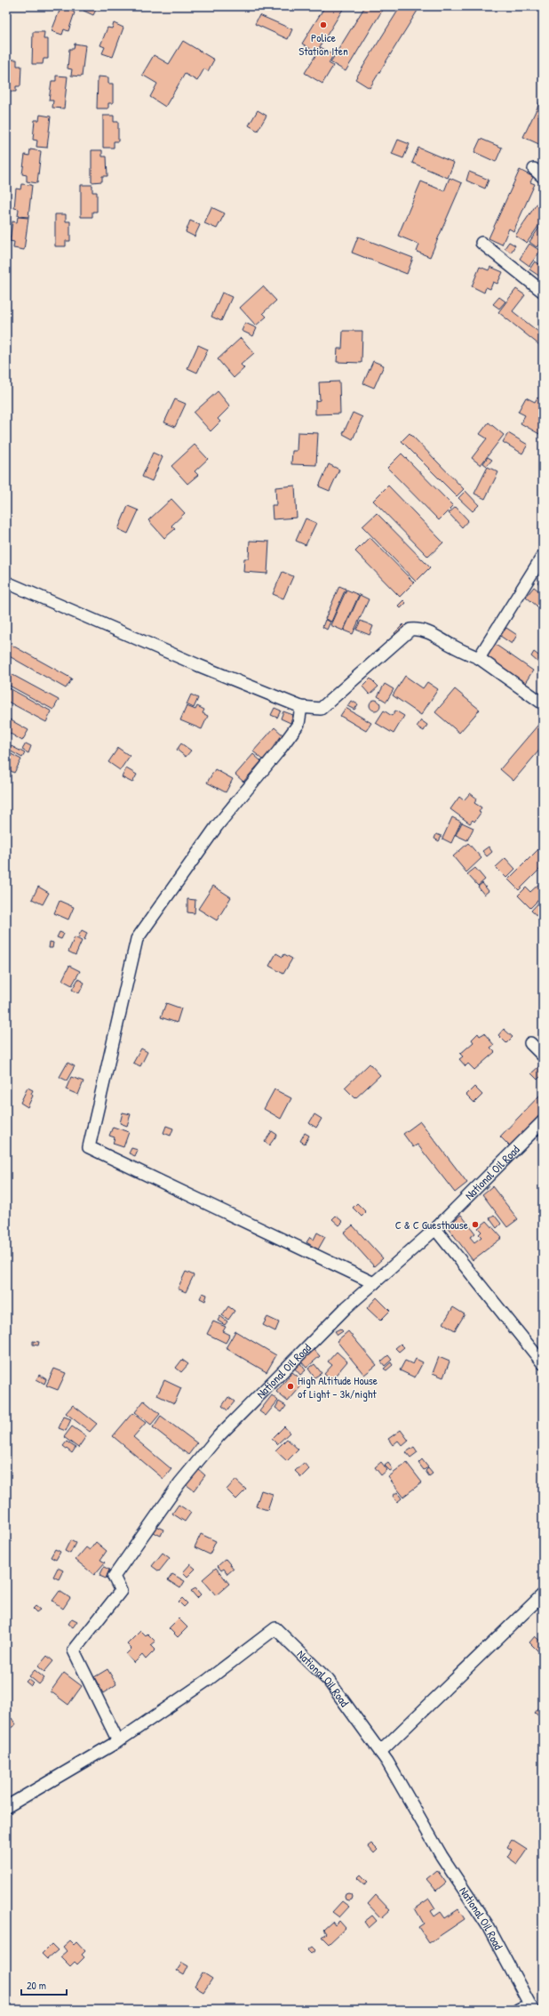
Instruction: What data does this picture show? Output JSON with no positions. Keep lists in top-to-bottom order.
{
  "streets": {
    "street": ["National Oil Road"]
  },
  "places": ["Police Station Iten", "C & C Guesthouse", "High Altitude House of Light - 3k/night"],
  "scale_bar": "20 m"
}
